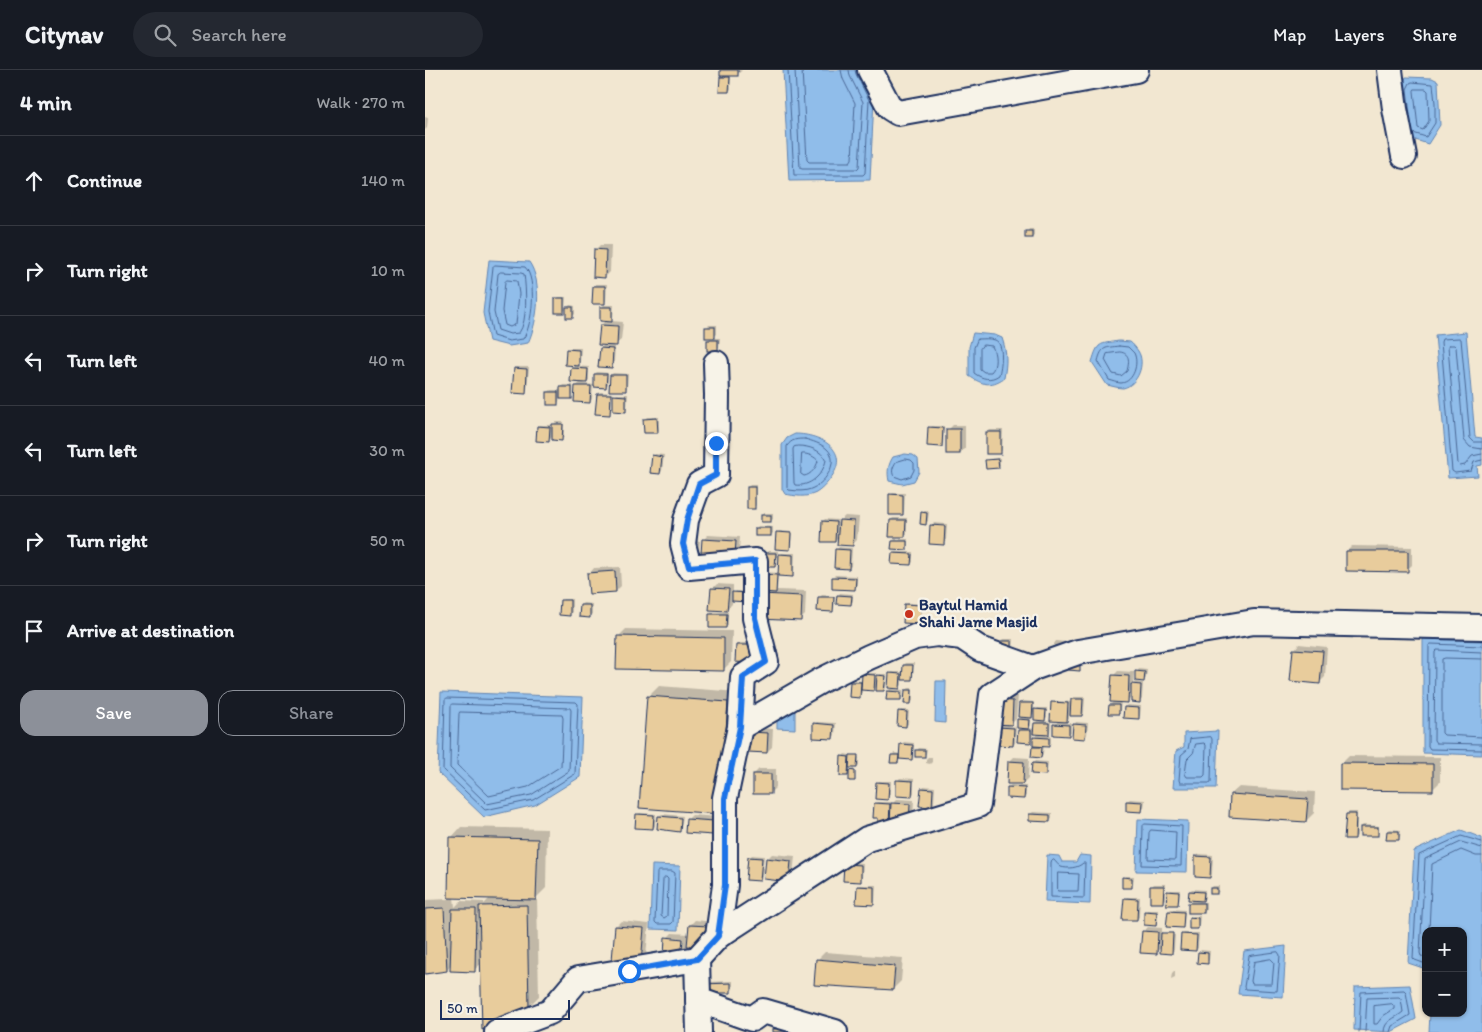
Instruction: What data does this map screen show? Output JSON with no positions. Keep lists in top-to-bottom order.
{
  "places": ["Baytul Hamid Shahi Jame Masjid"],
  "scale_bar": "50 m",
  "page": {
    "header": "Citynav",
    "search": "Search here",
    "nav": ["Map", "Layers", "Share"],
    "heading": ["4 min", "Walk · 270 m"],
    "list": [
      ["Continue", "140 m"],
      ["Turn right", "10 m"],
      ["Turn left", "40 m"],
      ["Turn left", "30 m"],
      ["Turn right", "50 m"],
      "Arrive at destination"
    ],
    "buttons": ["Save", "Share"],
    "map_buttons": ["+", "−"],
    "scale": "50 m"
  }
}
